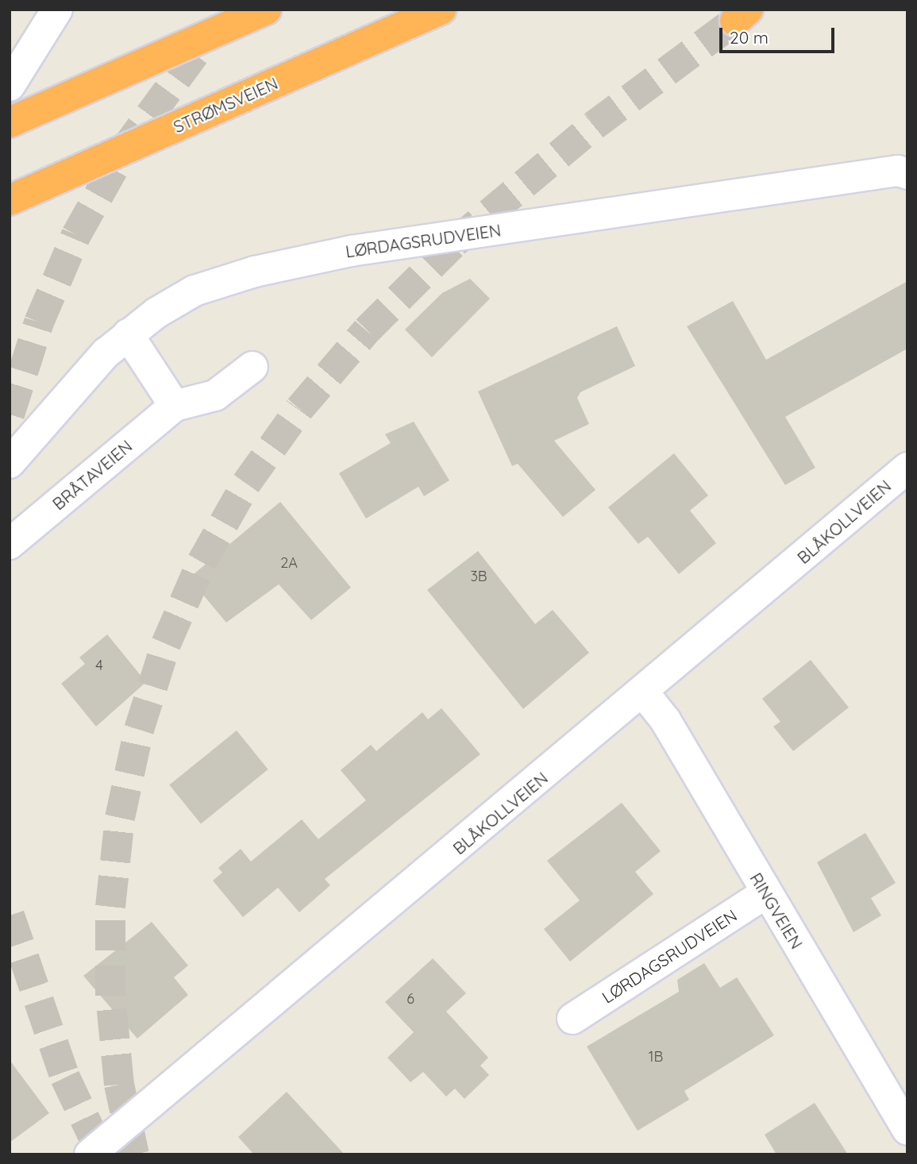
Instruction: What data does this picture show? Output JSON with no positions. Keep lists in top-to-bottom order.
{
  "streets": {
    "highway": ["STRØMSVEIEN"],
    "street": [
      "LØRDAGSRUDVEIEN",
      "BRÅTAVEIEN",
      "BLÅKOLLVEIEN",
      "RINGVEIEN"
    ]
  },
  "crossings": [
    ["LØRDAGSRUDVEIEN", "RINGVEIEN"],
    ["BLÅKOLLVEIEN", "RINGVEIEN"]
  ],
  "house_numbers": [
    "2A",
    "3B",
    "4",
    "6",
    "1B"
  ],
  "scale_bar": "20 m"
}
